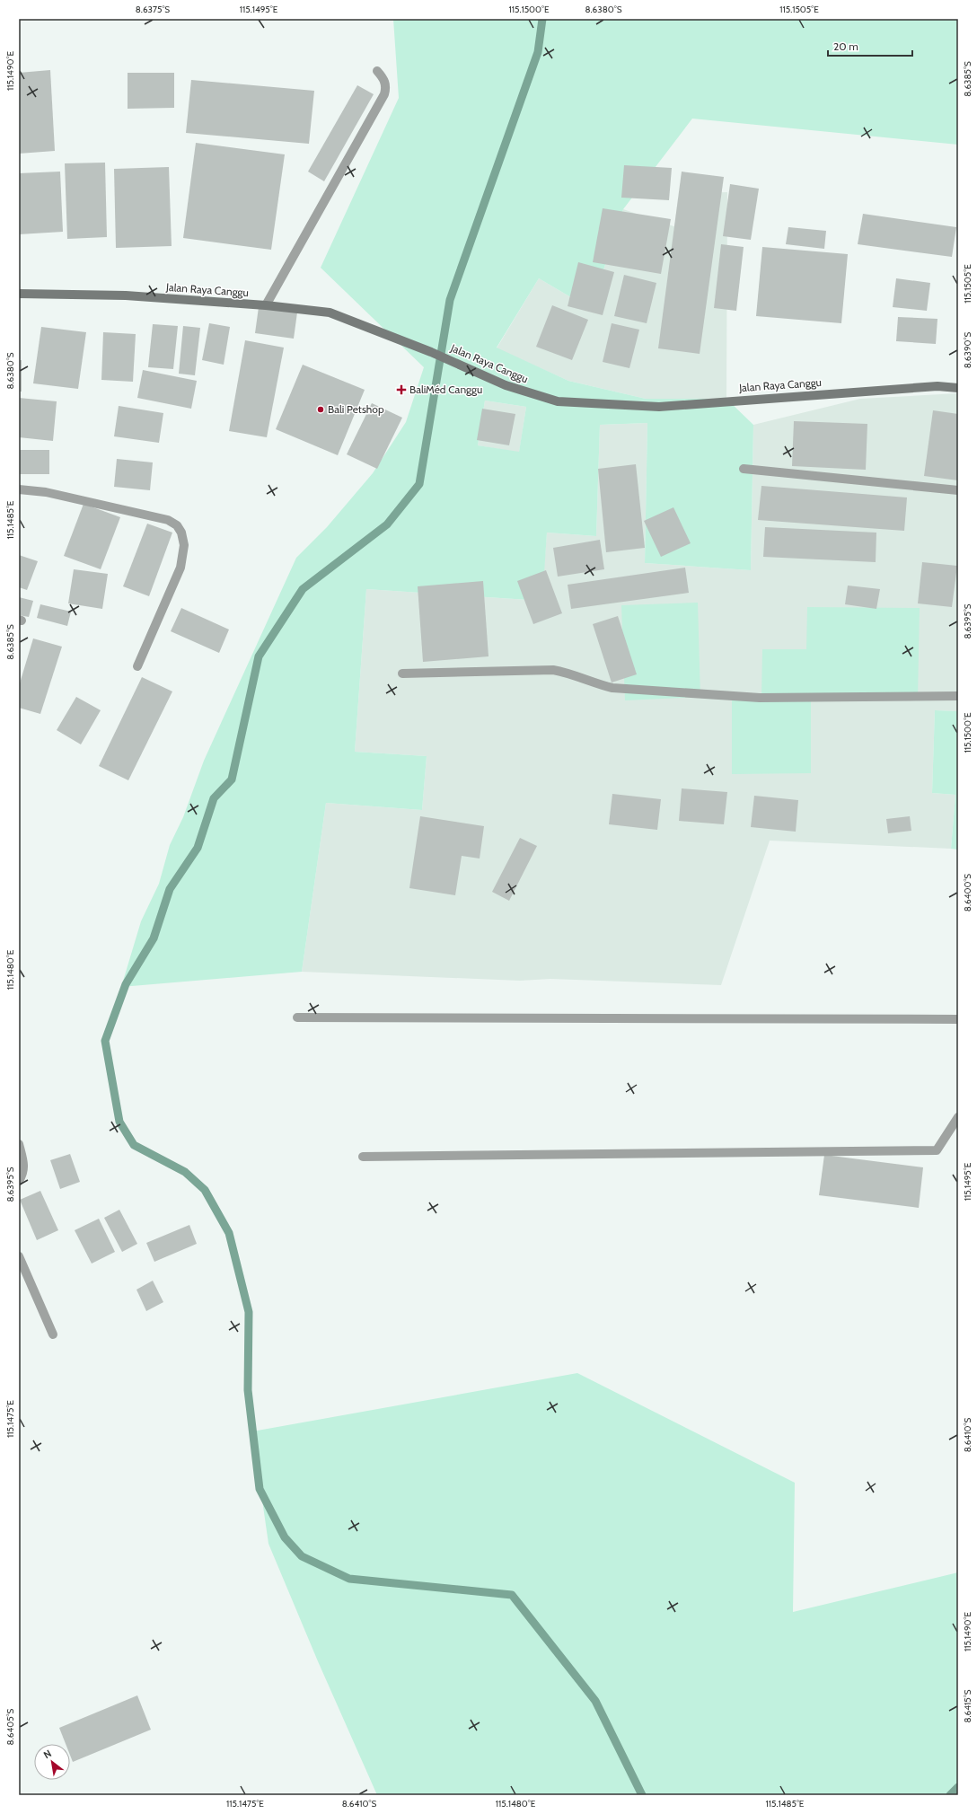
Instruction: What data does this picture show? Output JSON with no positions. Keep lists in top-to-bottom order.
{
  "streets": {
    "main road": ["Jalan Raya Canggu"]
  },
  "places": {
    "health": ["BaliMéd Canggu"],
    "other": ["Bali Petshop"]
  },
  "scale_bar": "20 m",
  "north": "top left",
  "coordinates": [
    "8.6375°S",
    "115.1495°E",
    "115.1500°E",
    "8.6380°S",
    "115.1505°E",
    "115.1490°E",
    "8.6385°S",
    "8.6390°S",
    "115.1485°E",
    "8.6395°S",
    "8.6400°S",
    "115.1480°E",
    "115.1475°E",
    "8.6410°S",
    "8.6415°S",
    "8.6405°S"
  ]
}
